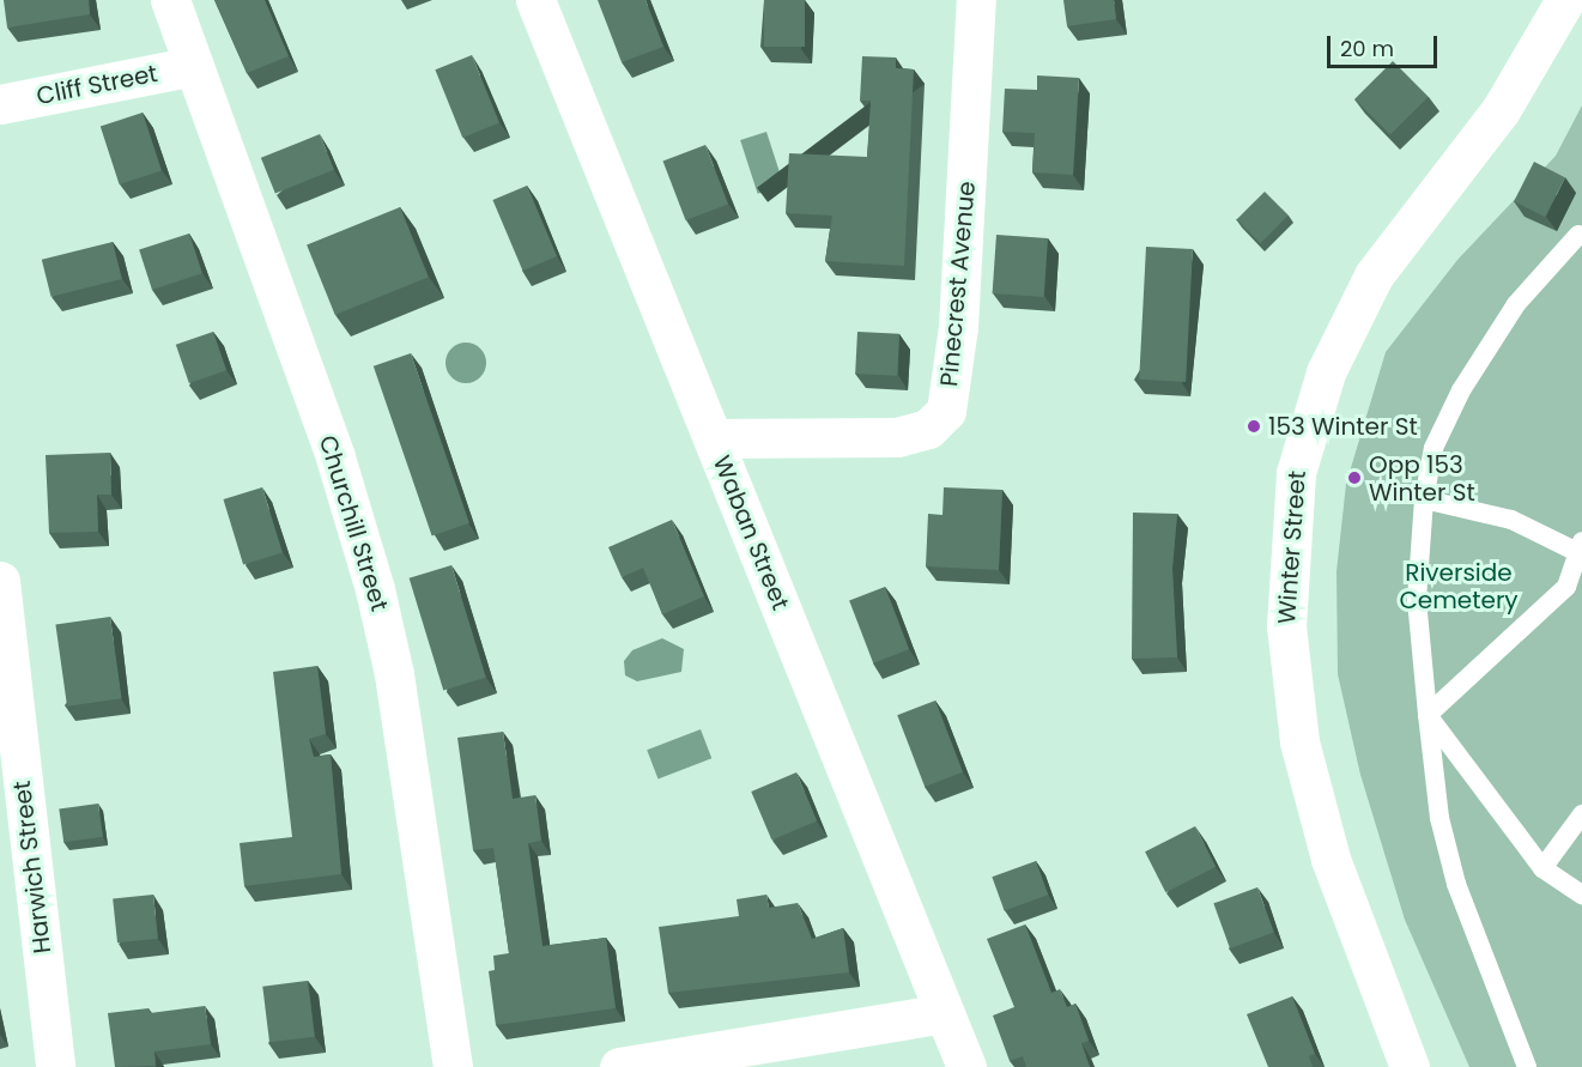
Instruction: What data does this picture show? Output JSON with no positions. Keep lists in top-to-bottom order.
{
  "streets": {
    "street": [
      "Cliff Street",
      "Pinecrest Avenue",
      "Churchill Street",
      "Waban Street",
      "Winter Street",
      "Harwich Street"
    ]
  },
  "crossings": [
    ["Cliff Street", "Churchill Street"],
    ["Pinecrest Avenue", "Waban Street"]
  ],
  "parks": ["Riverside Cemetery"],
  "places": ["153 Winter St", "Opp 153 Winter St"],
  "scale_bar": "20 m"
}
